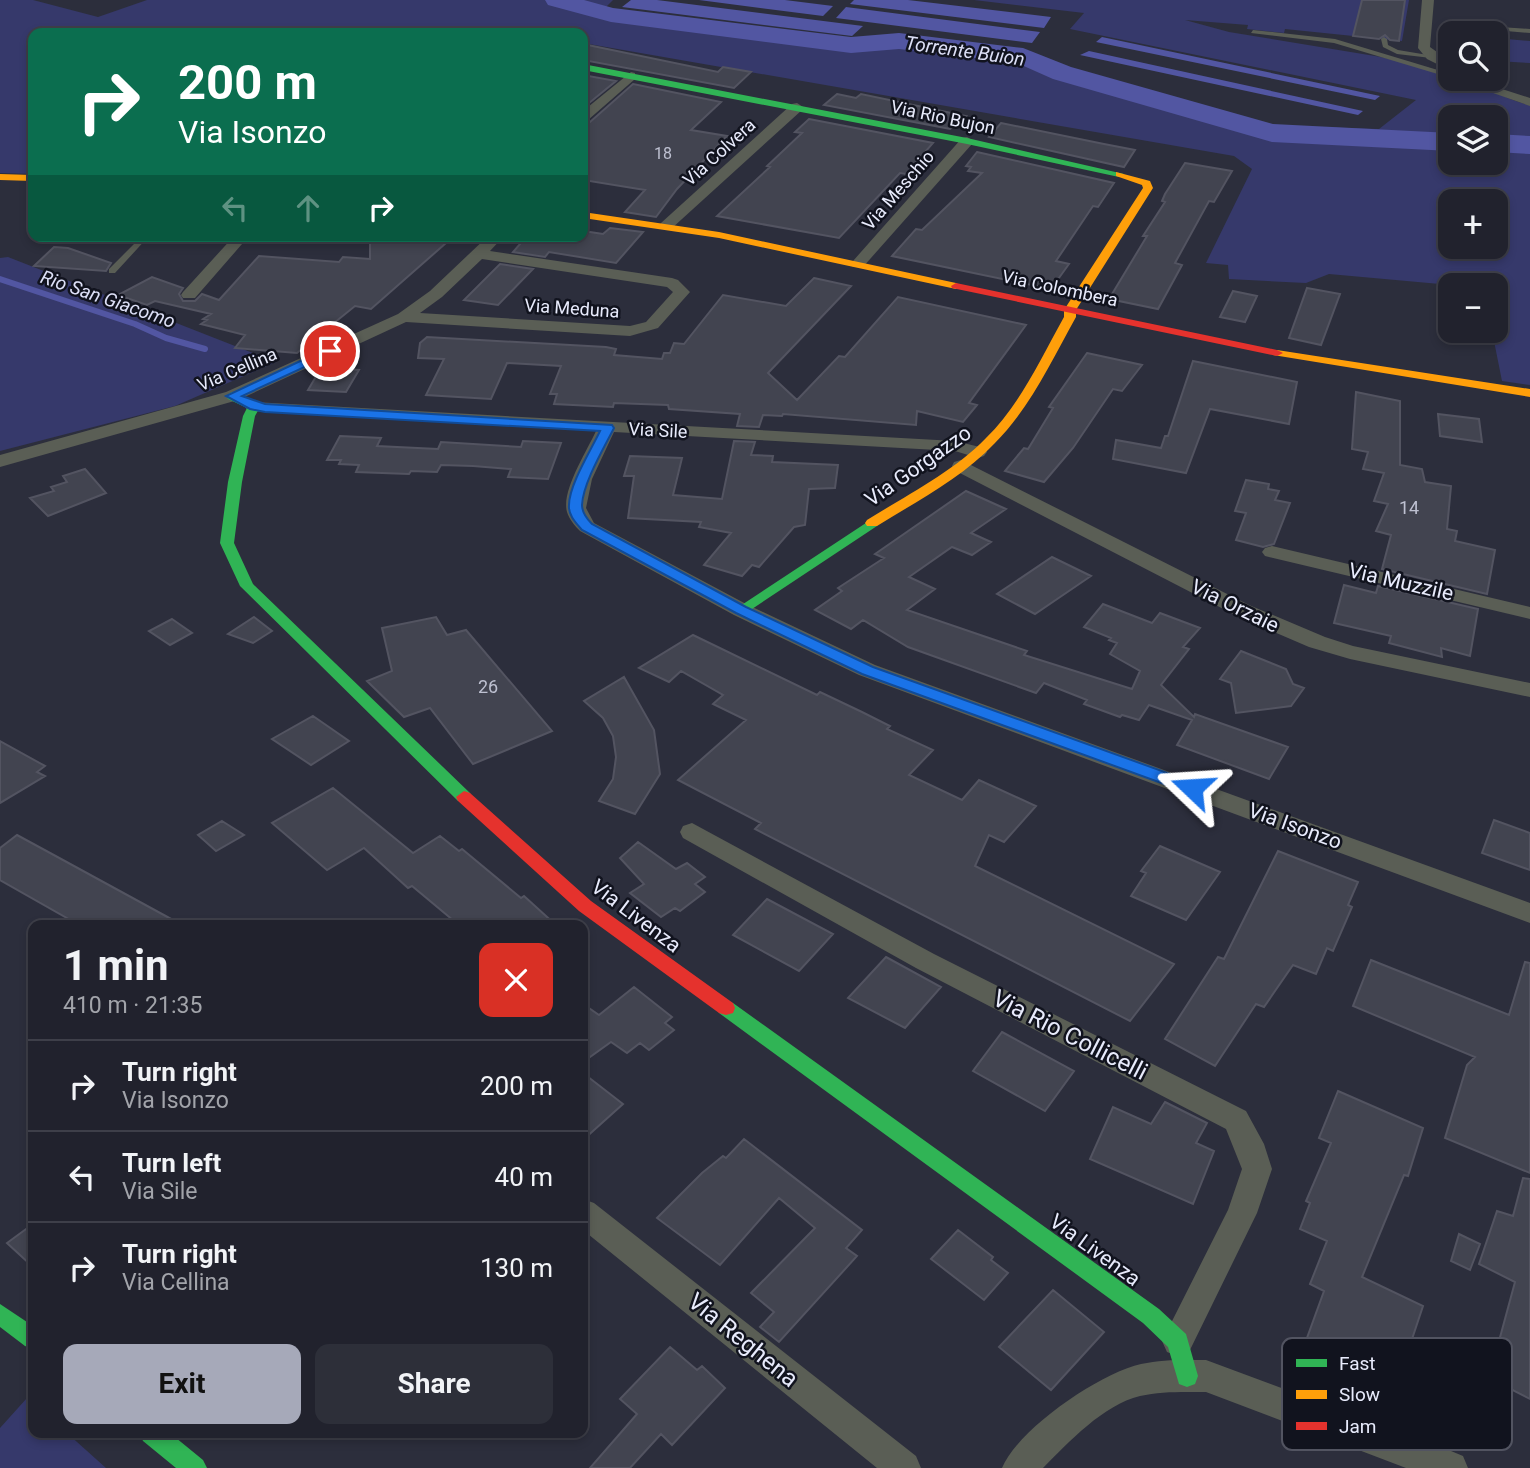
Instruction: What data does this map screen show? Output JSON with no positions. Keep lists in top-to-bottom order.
{
  "streets": {
    "street": [
      "Via Rio Bujon",
      "Via Colvera",
      "Via Meschio",
      "Via Colombera",
      "Via Meduna",
      "Via Cellina",
      "Via Sile",
      "Via Gorgazzo",
      "Via Muzzile",
      "Via Orzaie",
      "Via Isonzo",
      "Via Livenza",
      "Via Rio Collicelli",
      "Via Reghena"
    ]
  },
  "crossings": [
    ["Via Rio Bujon", "Via Colvera"],
    ["Via Rio Bujon", "Via Meschio"],
    ["Via Rio Bujon", "Via Colombera"],
    ["Via Rio Bujon", "Via Gorgazzo"],
    ["Via Colvera", "Via Colombera"],
    ["Via Meschio", "Via Colombera"],
    ["Via Colombera", "Via Gorgazzo"],
    ["Via Meduna", "Via Cellina"],
    ["Via Sile", "Via Gorgazzo"],
    ["Via Sile", "Via Isonzo"],
    ["Via Sile", "Via Livenza"],
    ["Via Gorgazzo", "Via Orzaie"],
    ["Via Gorgazzo", "Via Isonzo"],
    ["Via Livenza", "Via Rio Collicelli"]
  ],
  "water": ["Torrente Buion", "Rio San Giacomo"],
  "house_numbers": ["18", "14", "26"],
  "legend": ["Fast", "Slow", "Jam"],
  "page": {
    "map_buttons": ["+", "−"],
    "turn": ["200 m", "Via Isonzo"],
    "heading": ["1 min", "410 m · 21:35"],
    "list": [
      {
        "name": "Turn right",
        "note": "Via Isonzo",
        "value": "200 m"
      },
      {
        "name": "Turn left",
        "note": "Via Sile",
        "value": "40 m"
      },
      {
        "name": "Turn right",
        "note": "Via Cellina",
        "value": "130 m"
      }
    ],
    "buttons": ["Exit", "Share"]
  }
}
